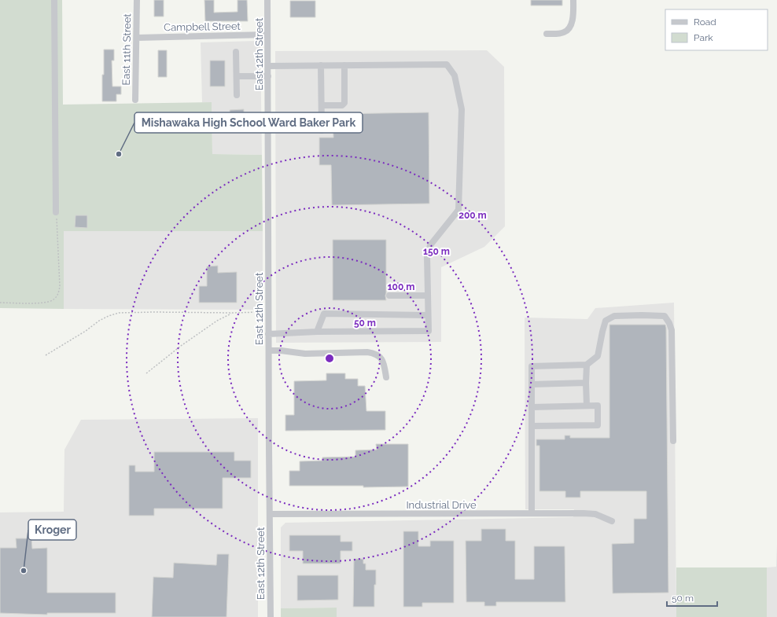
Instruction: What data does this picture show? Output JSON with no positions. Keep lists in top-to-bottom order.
{
  "streets": {
    "street": [
      "Campbell Street",
      "East 11th Street",
      "East 12th Street",
      "Industrial Drive"
    ]
  },
  "crossings": [
    ["Campbell Street", "East 11th Street"],
    ["Campbell Street", "East 12th Street"],
    ["East 12th Street", "Industrial Drive"]
  ],
  "places": ["Mishawaka High School Ward Baker Park", "Kroger"],
  "legend": ["Road", "Park"],
  "scale_bar": "50 m",
  "rings": [
    "200 m",
    "150 m",
    "100 m",
    "50 m"
  ]
}
